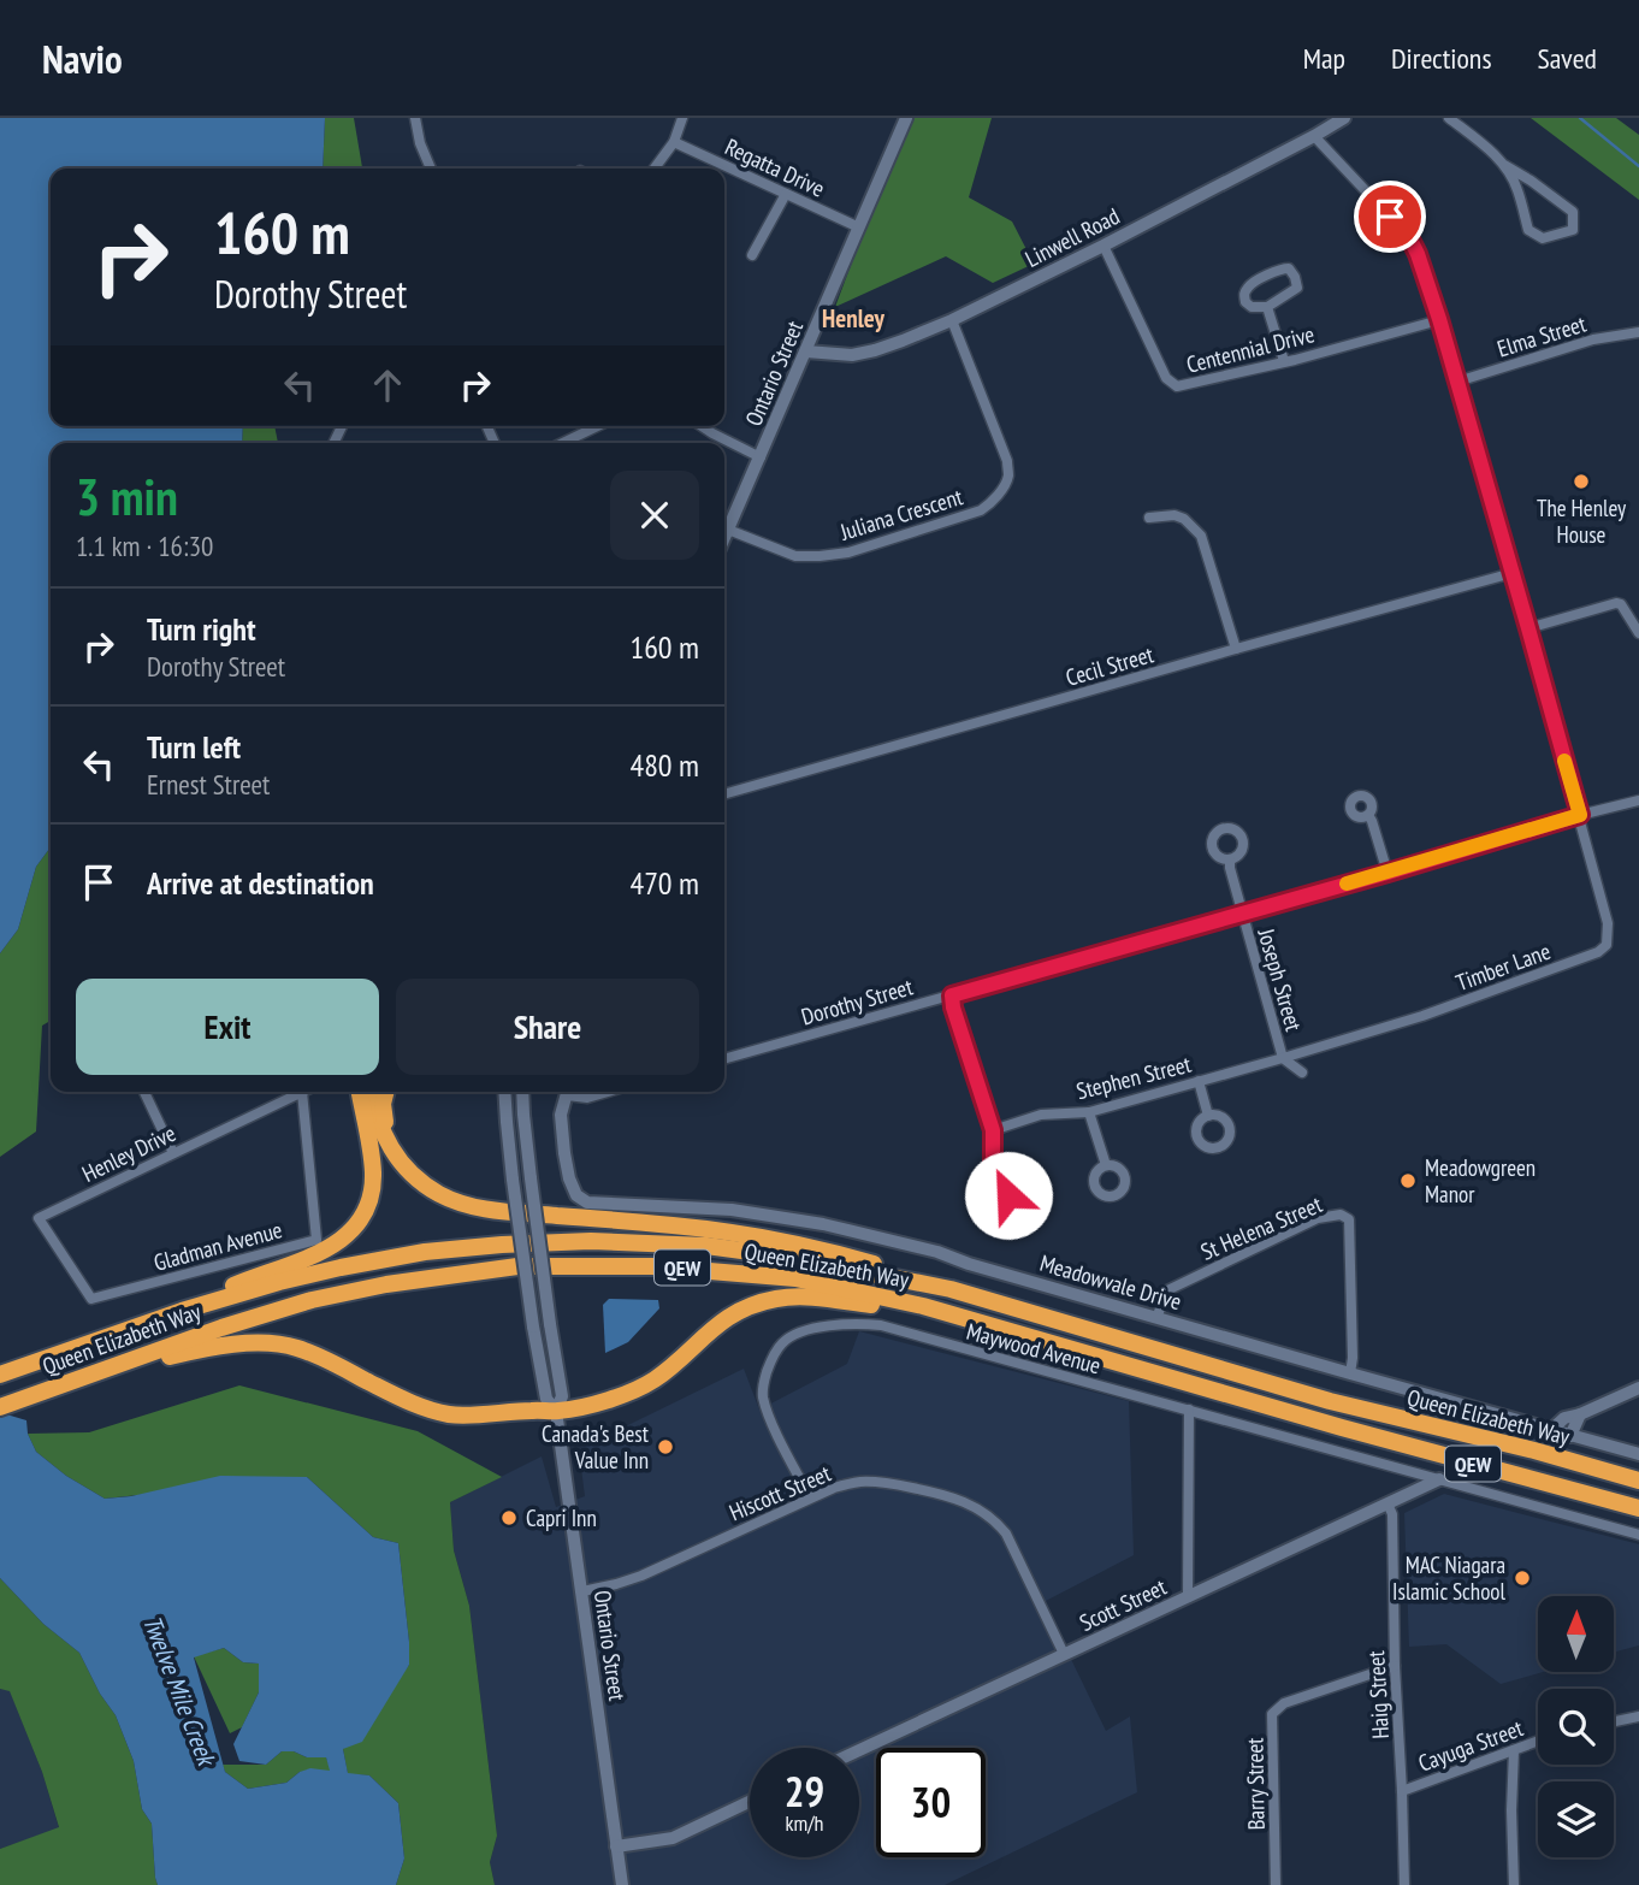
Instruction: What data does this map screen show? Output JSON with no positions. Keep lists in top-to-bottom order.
{
  "streets": {
    "highway": ["Queen Elizabeth Way", "QEW"],
    "main road": [
      "Linwell Road",
      "Ontario Street",
      "Meadowvale Drive",
      "Scott Street"
    ],
    "street": [
      "Regatta Drive",
      "Elma Street",
      "Centennial Drive",
      "Juliana Crescent",
      "Cecil Street",
      "Timber Lane",
      "Joseph Street",
      "Dorothy Street",
      "Stephen Street",
      "Henley Drive",
      "St Helena Street",
      "Gladman Avenue",
      "Maywood Avenue",
      "Hiscott Street",
      "Haig Street",
      "Cayuga Street",
      "Barry Street"
    ]
  },
  "crossings": [
    ["Regatta Drive", "Ontario Street"],
    ["Linwell Road", "Centennial Drive"],
    ["Linwell Road", "Ontario Street"],
    ["Linwell Road", "Juliana Crescent"],
    ["Ontario Street", "Juliana Crescent"],
    ["Ontario Street", "Hiscott Street"],
    ["Timber Lane", "Joseph Street"],
    ["Timber Lane", "Dorothy Street"],
    ["Timber Lane", "Stephen Street"],
    ["Joseph Street", "Dorothy Street"],
    ["Joseph Street", "Stephen Street"],
    ["Henley Drive", "Gladman Avenue"],
    ["St Helena Street", "Meadowvale Drive"],
    ["Maywood Avenue", "Hiscott Street"],
    ["Maywood Avenue", "Scott Street"],
    ["Hiscott Street", "Scott Street"],
    ["Scott Street", "Haig Street"],
    ["Haig Street", "Cayuga Street"],
    ["Haig Street", "Barry Street"]
  ],
  "districts": ["Henley"],
  "water": ["Twelve Mile Creek"],
  "places": [
    "The Henley House",
    "Meadowgreen Manor",
    "Canada's Best Value Inn",
    "Capri Inn",
    "MAC Niagara Islamic School"
  ],
  "north": "top",
  "page": {
    "header": "Navio",
    "nav": ["Map", "Directions", "Saved"],
    "turn": ["160 m", "Dorothy Street"],
    "heading": ["3 min", "1.1 km · 16:30"],
    "list": [
      {
        "name": "Turn right",
        "note": "Dorothy Street",
        "value": "160 m"
      },
      {
        "name": "Turn left",
        "note": "Ernest Street",
        "value": "480 m"
      },
      {
        "name": "Arrive at destination",
        "value": "470 m"
      }
    ],
    "buttons": ["Exit", "Share"],
    "speed": "29 km/h",
    "limit": "30"
  }
}
